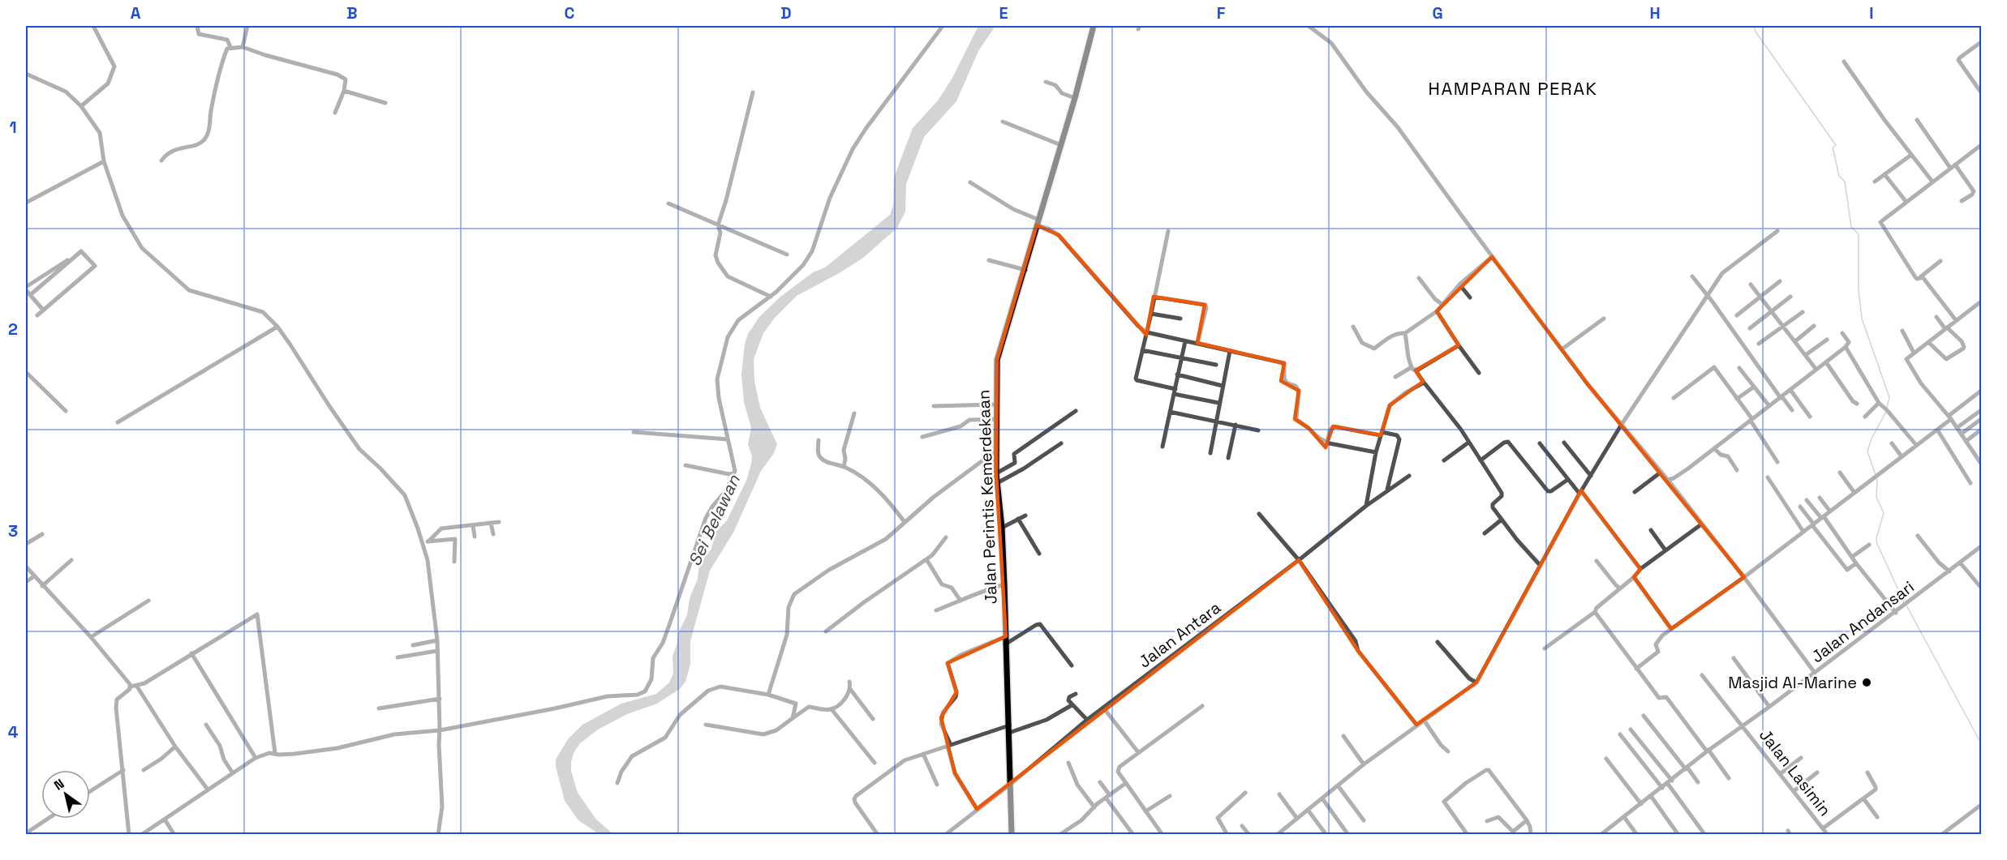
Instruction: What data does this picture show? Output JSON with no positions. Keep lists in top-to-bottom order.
{
  "streets": {
    "main road": ["Jalan Perintis Kemerdekaan"],
    "street": ["Jalan Andansari", "Jalan Antara", "Jalan Lasimin"]
  },
  "crossings": [
    ["Jalan Perintis Kemerdekaan", "Jalan Antara"],
    ["Jalan Andansari", "Jalan Lasimin"]
  ],
  "districts": ["HAMPARAN PERAK"],
  "water": ["Sei Belawan"],
  "places": ["Masjid Al-Marine"],
  "north": "top left",
  "grid": {
    "columns": [
      "A",
      "B",
      "C",
      "D",
      "E",
      "F",
      "G",
      "H",
      "I"
    ],
    "rows": [
      "1",
      "2",
      "3",
      "4"
    ]
  }
}
